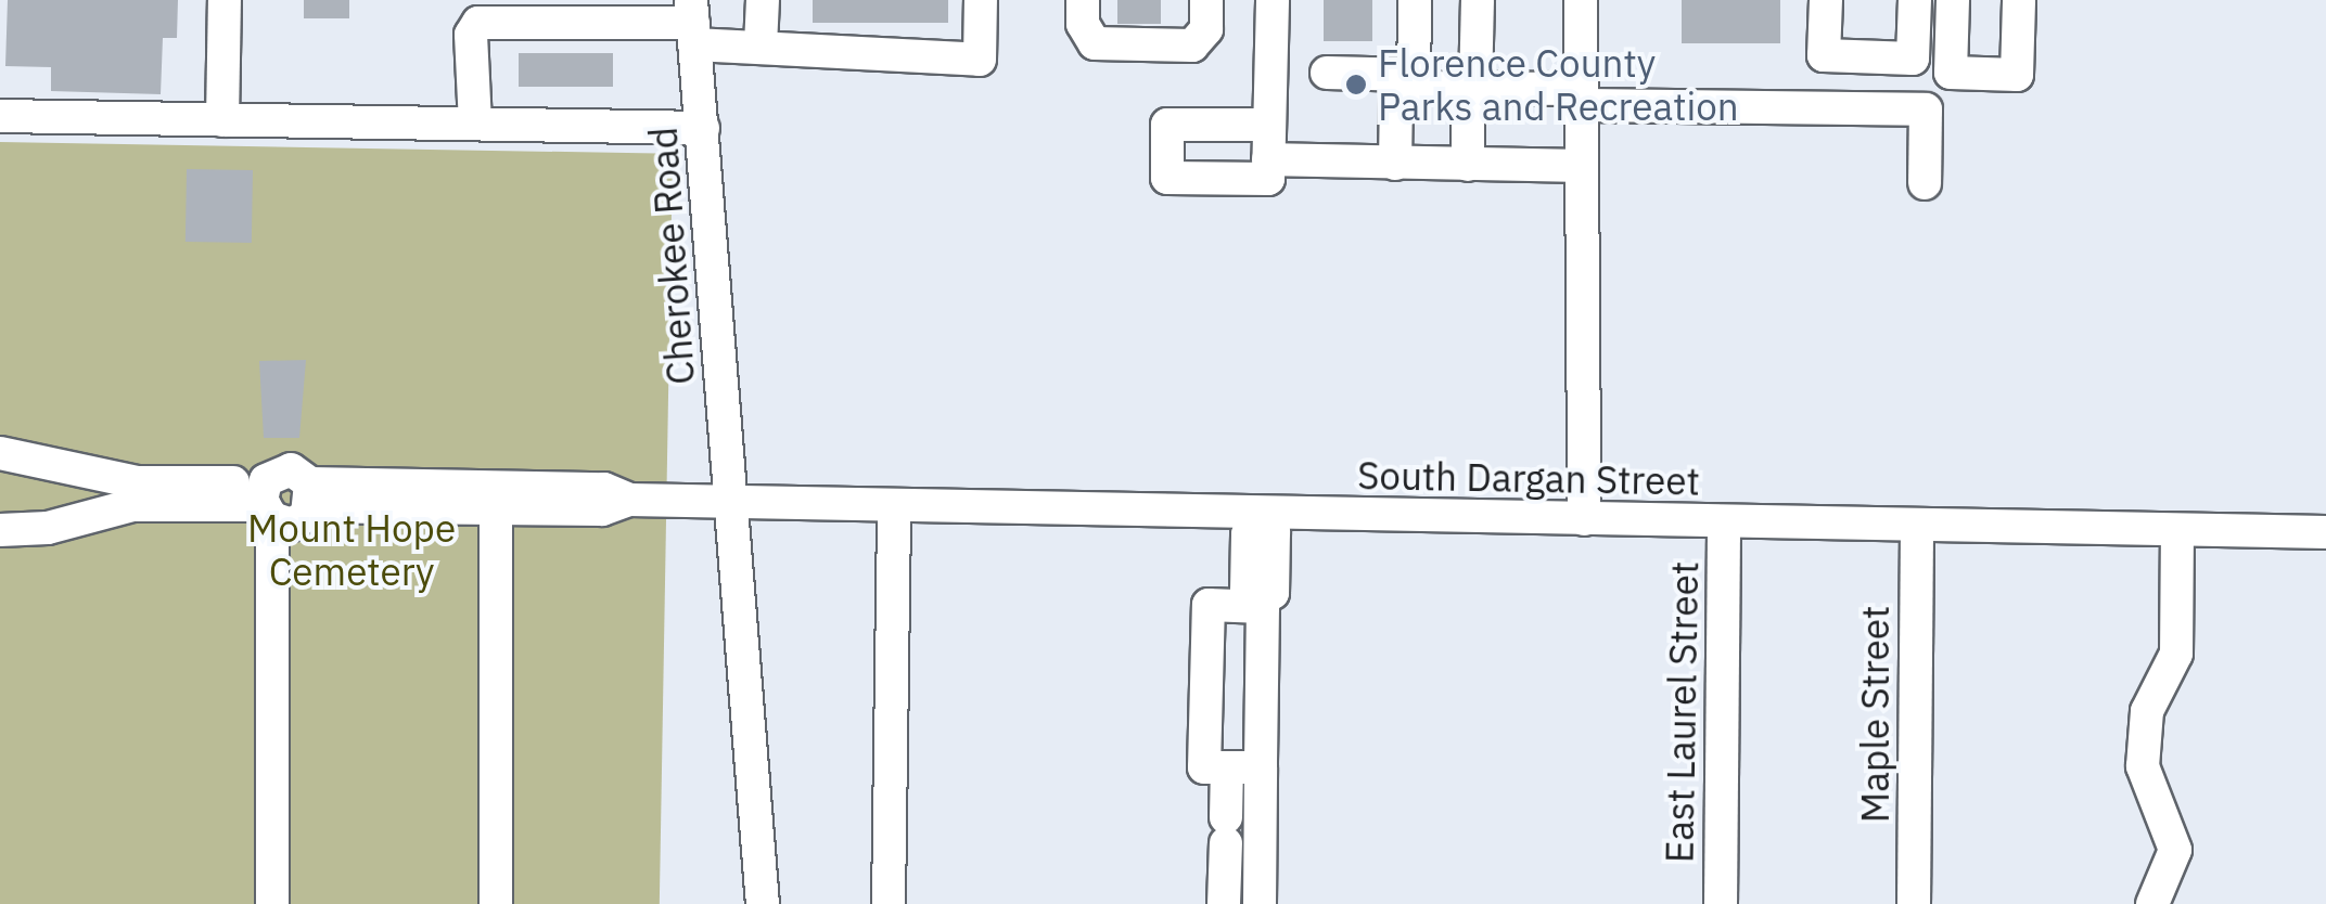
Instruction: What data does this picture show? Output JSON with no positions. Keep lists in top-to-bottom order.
{
  "streets": {
    "street": [
      "Cherokee Road",
      "South Dargan Street",
      "East Laurel Street",
      "Maple Street"
    ]
  },
  "crossings": [
    ["Cherokee Road", "South Dargan Street"],
    ["South Dargan Street", "East Laurel Street"],
    ["South Dargan Street", "Maple Street"]
  ],
  "parks": ["Mount Hope Cemetery"],
  "places": ["Florence County Parks and Recreation"]
}
